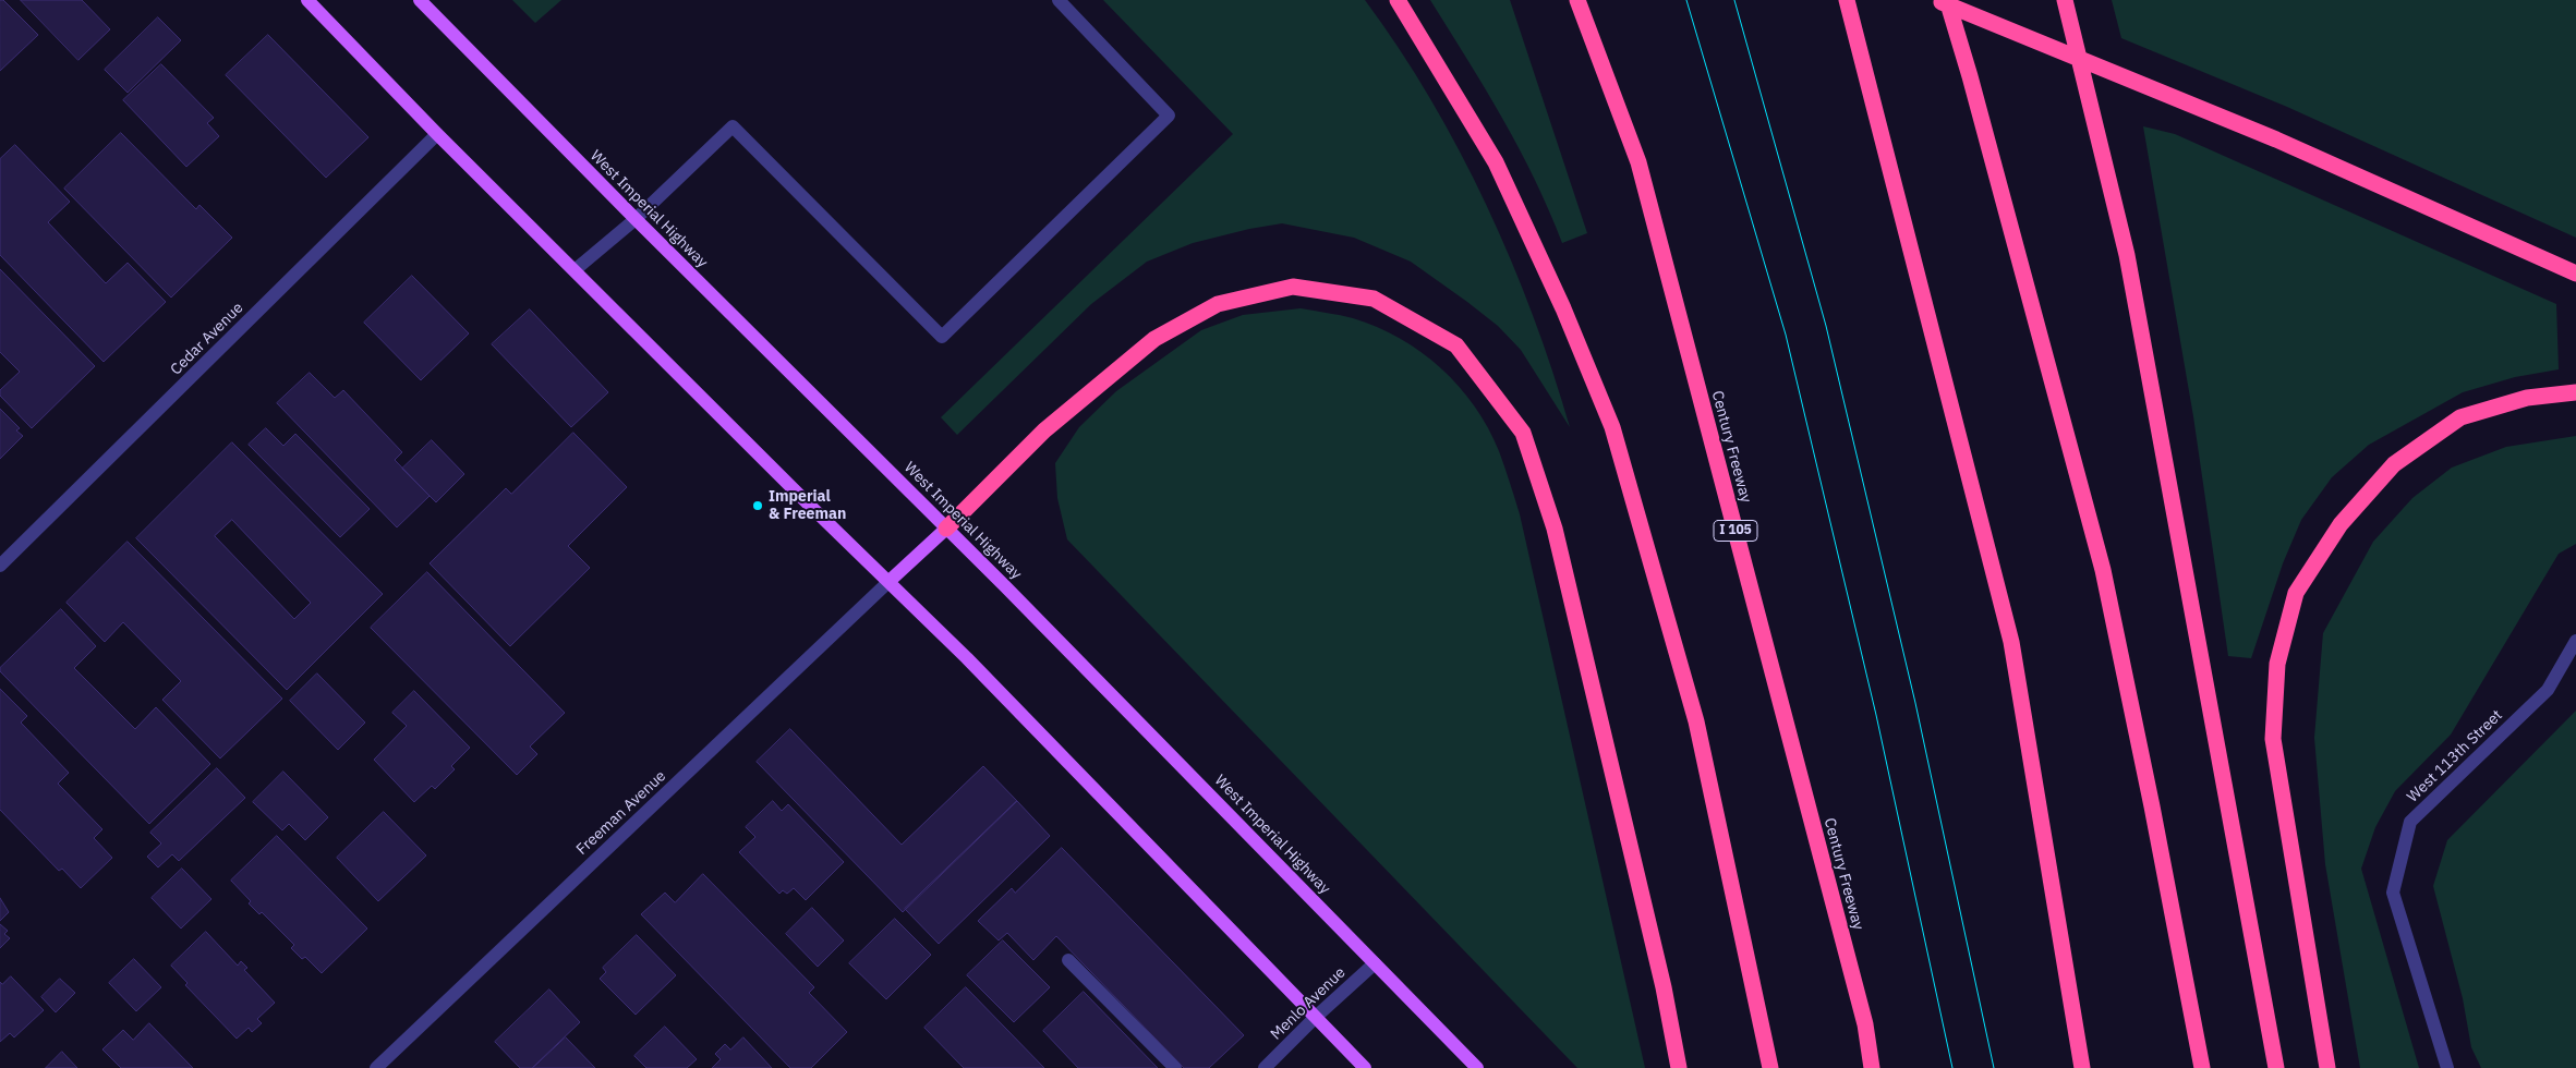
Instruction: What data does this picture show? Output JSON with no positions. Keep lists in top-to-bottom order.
{
  "streets": {
    "highway": ["Century Freeway", "I 105"],
    "main road": ["West Imperial Highway"],
    "street": [
      "Cedar Avenue",
      "West 113th Street",
      "Freeman Avenue",
      "Menlo Avenue"
    ]
  },
  "crossings": [
    ["West Imperial Highway", "Menlo Avenue"]
  ],
  "places": ["Imperial & Freeman"]
}
